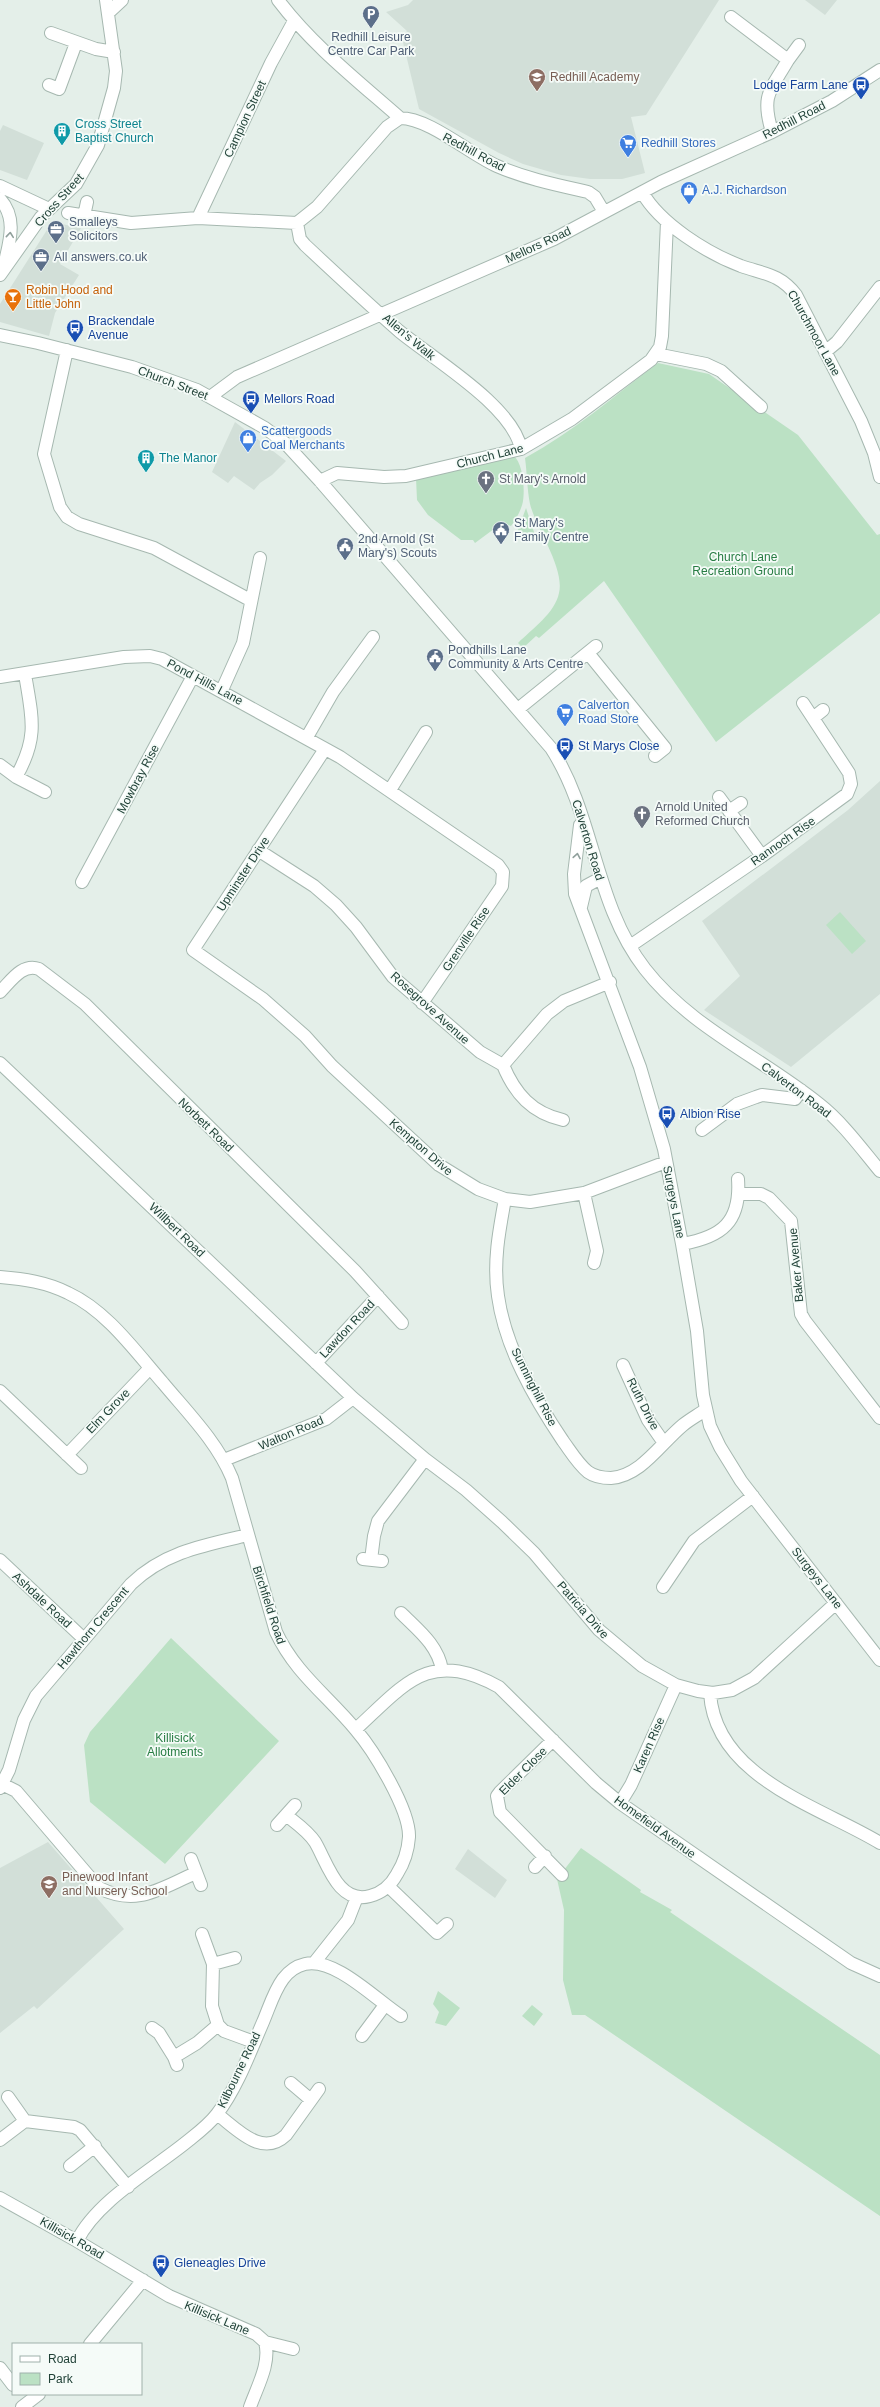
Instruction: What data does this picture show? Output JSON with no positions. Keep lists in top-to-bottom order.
{
  "streets": {
    "street": [
      "Campion Street",
      "Redhill Road",
      "Cross Street",
      "Mellors Road",
      "Churchmoor Lane",
      "Allen's Walk",
      "Church Street",
      "Church Lane",
      "Pond Hills Lane",
      "Mowbray Rise",
      "Calverton Road",
      "Rannoch Rise",
      "Upminster Drive",
      "Grenville Rise",
      "Rosegrove Avenue",
      "Norbett Road",
      "Kempton Drive",
      "Surgeys Lane",
      "Willbert Road",
      "Baker Avenue",
      "Lawdon Road",
      "Sunninghill Rise",
      "Ruth Drive",
      "Elm Grove",
      "Walton Road",
      "Ashdale Road",
      "Birchfield Road",
      "Patricia Drive",
      "Hawthorn Crescent",
      "Karen Rise",
      "Elder Close",
      "Homefield Avenue",
      "Kilbourne Road",
      "Killisick Road",
      "Killisick Lane"
    ]
  },
  "crossings": [
    ["Redhill Road", "Mellors Road"],
    ["Redhill Road", "Churchmoor Lane"],
    ["Mellors Road", "Allen's Walk"],
    ["Mellors Road", "Church Street"],
    ["Allen's Walk", "Church Lane"],
    ["Church Street", "Church Lane"],
    ["Church Street", "Calverton Road"],
    ["Church Lane", "Calverton Road"],
    ["Pond Hills Lane", "Mowbray Rise"],
    ["Pond Hills Lane", "Upminster Drive"],
    ["Pond Hills Lane", "Grenville Rise"],
    ["Calverton Road", "Rannoch Rise"],
    ["Calverton Road", "Surgeys Lane"],
    ["Upminster Drive", "Rosegrove Avenue"],
    ["Upminster Drive", "Kempton Drive"],
    ["Grenville Rise", "Rosegrove Avenue"],
    ["Norbett Road", "Lawdon Road"],
    ["Kempton Drive", "Surgeys Lane"],
    ["Kempton Drive", "Sunninghill Rise"],
    ["Surgeys Lane", "Sunninghill Rise"],
    ["Surgeys Lane", "Patricia Drive"],
    ["Willbert Road", "Lawdon Road"],
    ["Willbert Road", "Walton Road"],
    ["Willbert Road", "Patricia Drive"],
    ["Sunninghill Rise", "Ruth Drive"],
    ["Elm Grove", "Birchfield Road"],
    ["Walton Road", "Birchfield Road"],
    ["Walton Road", "Patricia Drive"],
    ["Ashdale Road", "Hawthorn Crescent"],
    ["Birchfield Road", "Hawthorn Crescent"],
    ["Birchfield Road", "Homefield Avenue"],
    ["Patricia Drive", "Karen Rise"],
    ["Karen Rise", "Homefield Avenue"],
    ["Elder Close", "Homefield Avenue"],
    ["Kilbourne Road", "Killisick Road"],
    ["Killisick Road", "Killisick Lane"]
  ],
  "parks": ["Church Lane Recreation Ground", "Killisick Allotments"],
  "places": {
    "parking": ["Redhill Leisure Centre Car Park"],
    "school or university": ["Redhill Academy", "Pinewood Infant and Nursery School"],
    "bus stop": [
      "Lodge Farm Lane",
      "Brackendale Avenue",
      "Mellors Road",
      "St Marys Close",
      "Albion Rise",
      "Gleneagles Drive"
    ],
    "building": ["Cross Street Baptist Church", "The Manor"],
    "supermarket": ["Redhill Stores", "Calverton Road Store"],
    "shop": ["A.J. Richardson", "Scattergoods Coal Merchants"],
    "office": ["Smalleys Solicitors", "All answers.co.uk"],
    "bar": ["Robin Hood and Little John"],
    "church": ["St Mary's Arnold", "Arnold United Reformed Church"],
    "public building": ["St Mary's Family Centre", "2nd Arnold (St Mary's) Scouts", "Pondhills Lane Community & Arts Centre"]
  },
  "legend": ["Road", "Park"]
}
